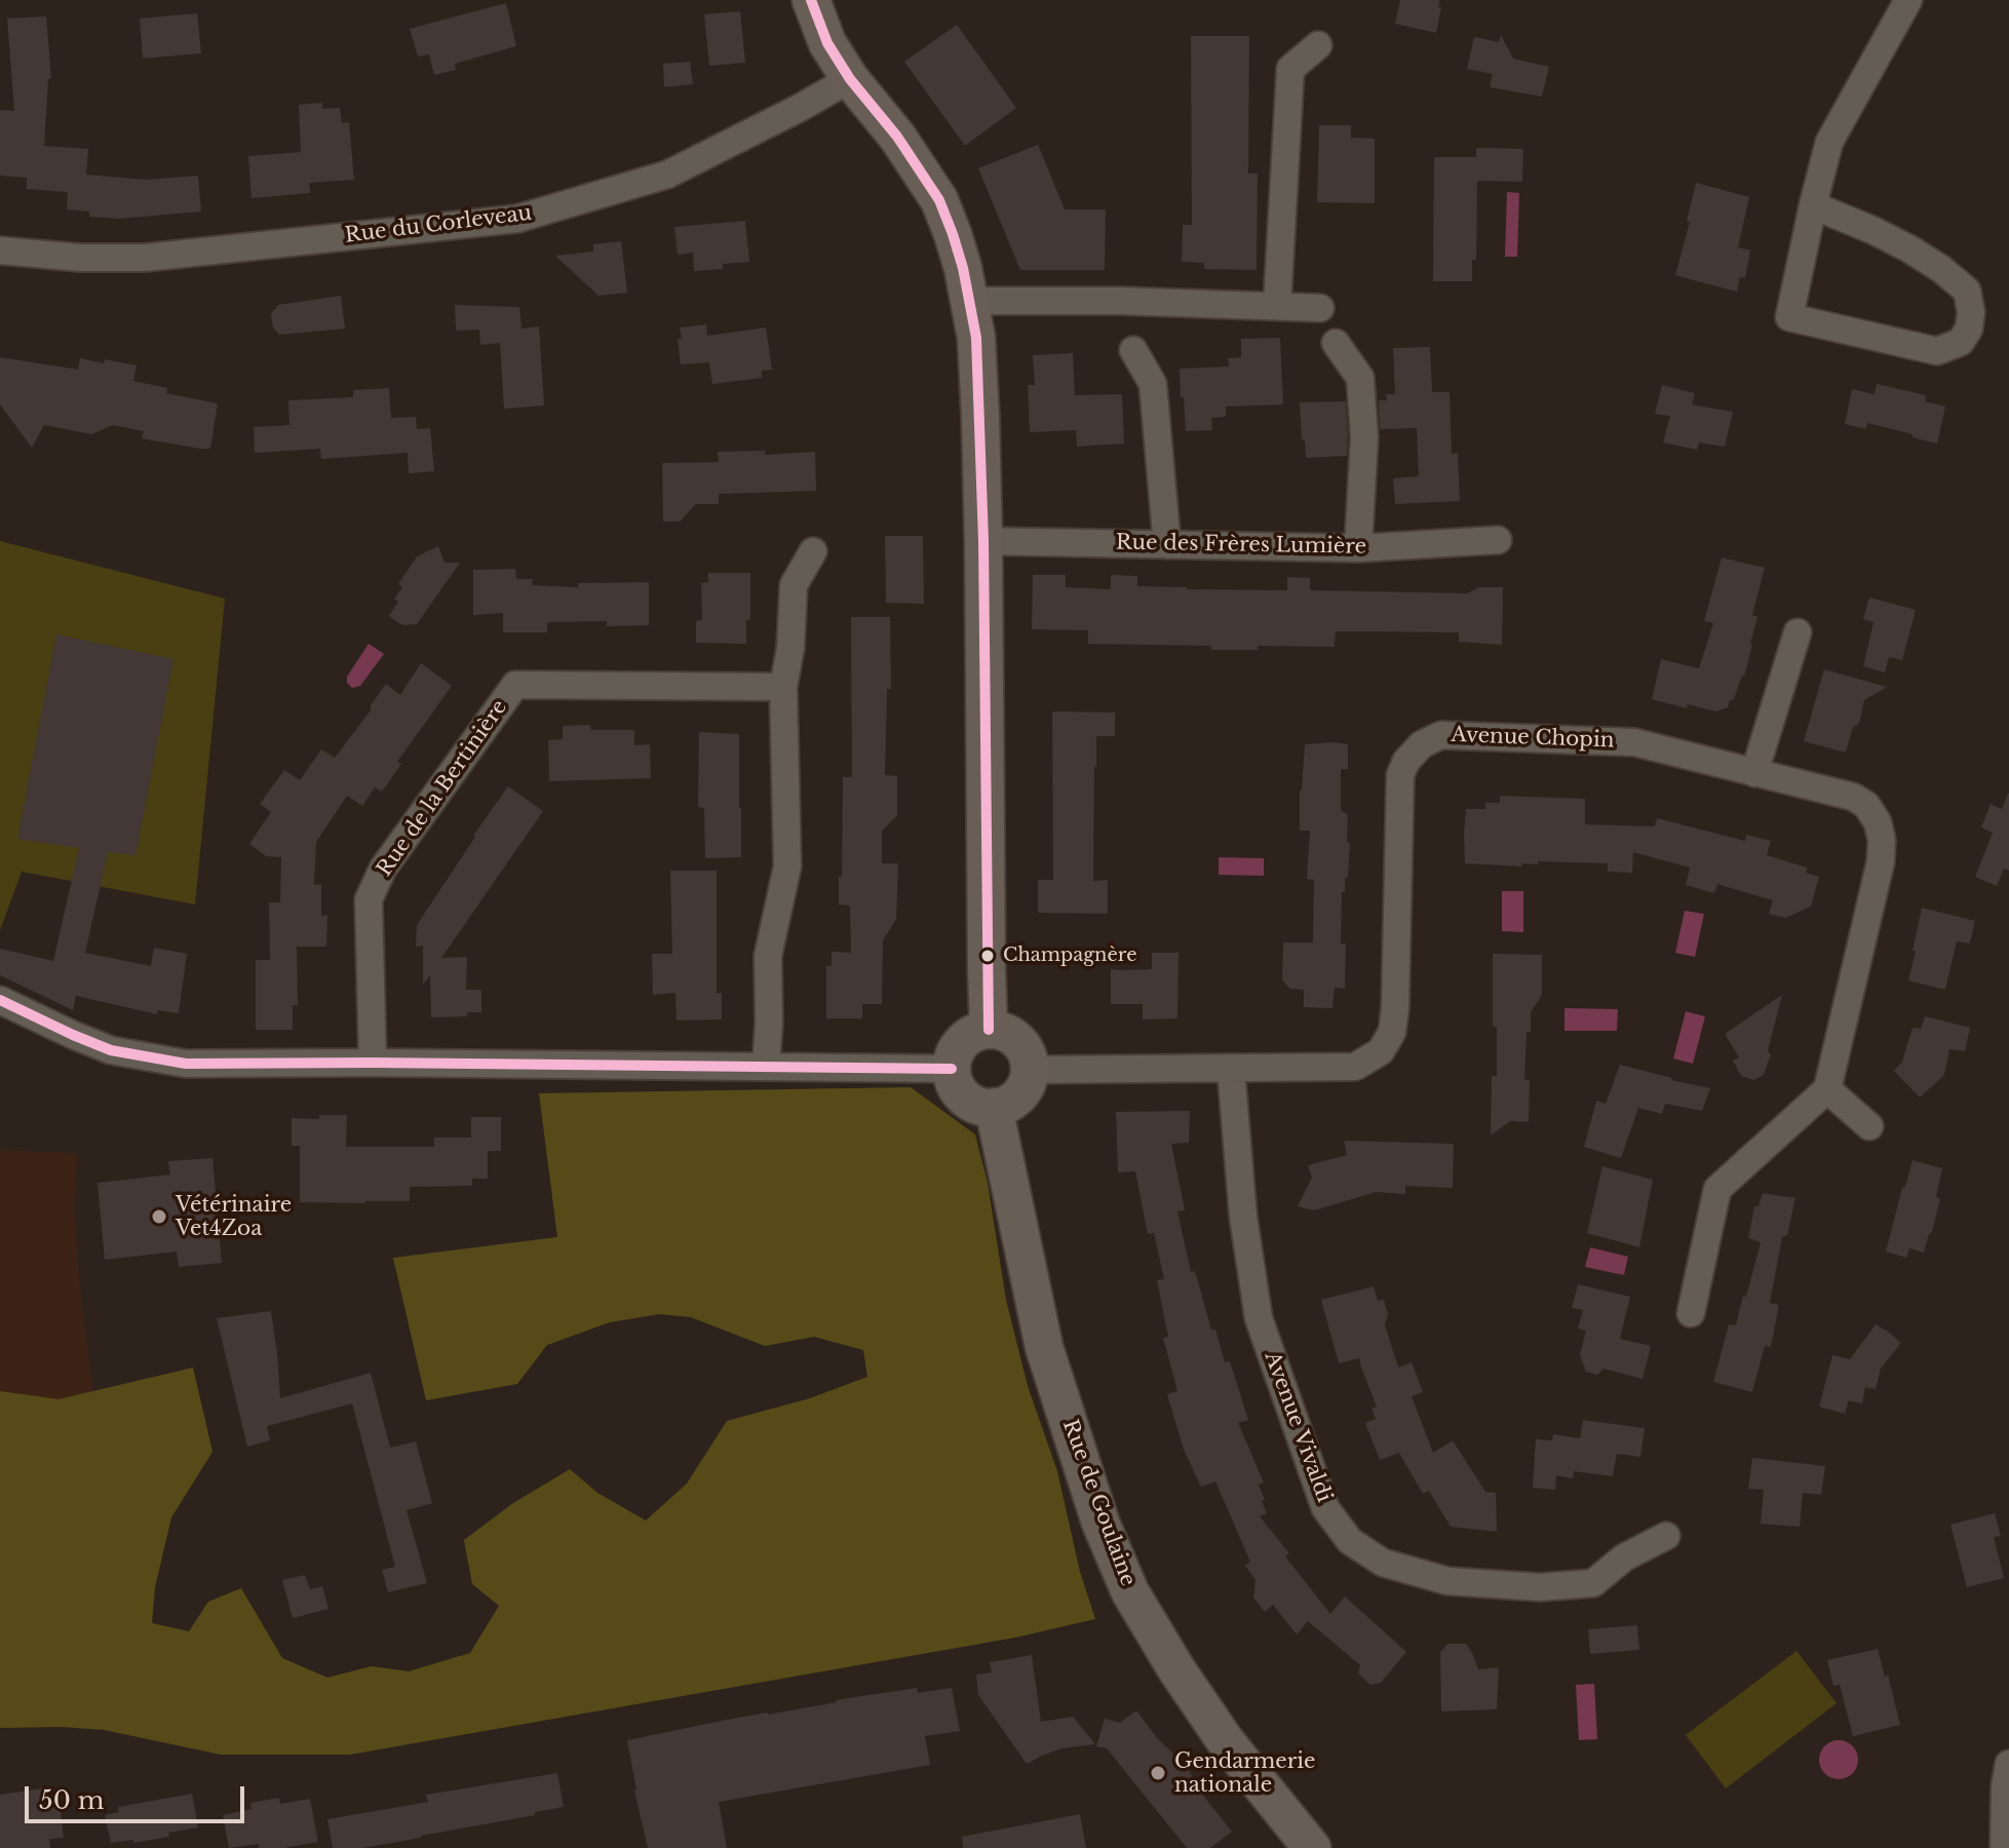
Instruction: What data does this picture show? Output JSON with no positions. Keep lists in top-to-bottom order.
{
  "streets": {
    "street": [
      "Rue du Corleveau",
      "Rue des Frères Lumière",
      "Avenue Chopin",
      "Rue de la Bertinière",
      "Avenue Vivaldi",
      "Rue de Goulaine"
    ]
  },
  "crossings": [
    ["Avenue Chopin", "Avenue Vivaldi"],
    ["Avenue Chopin", "Rue de Goulaine"]
  ],
  "places": ["Champagnère", "Vétérinaire Vet4Zoa", "Gendarmerie nationale"],
  "scale_bar": "50 m"
}
